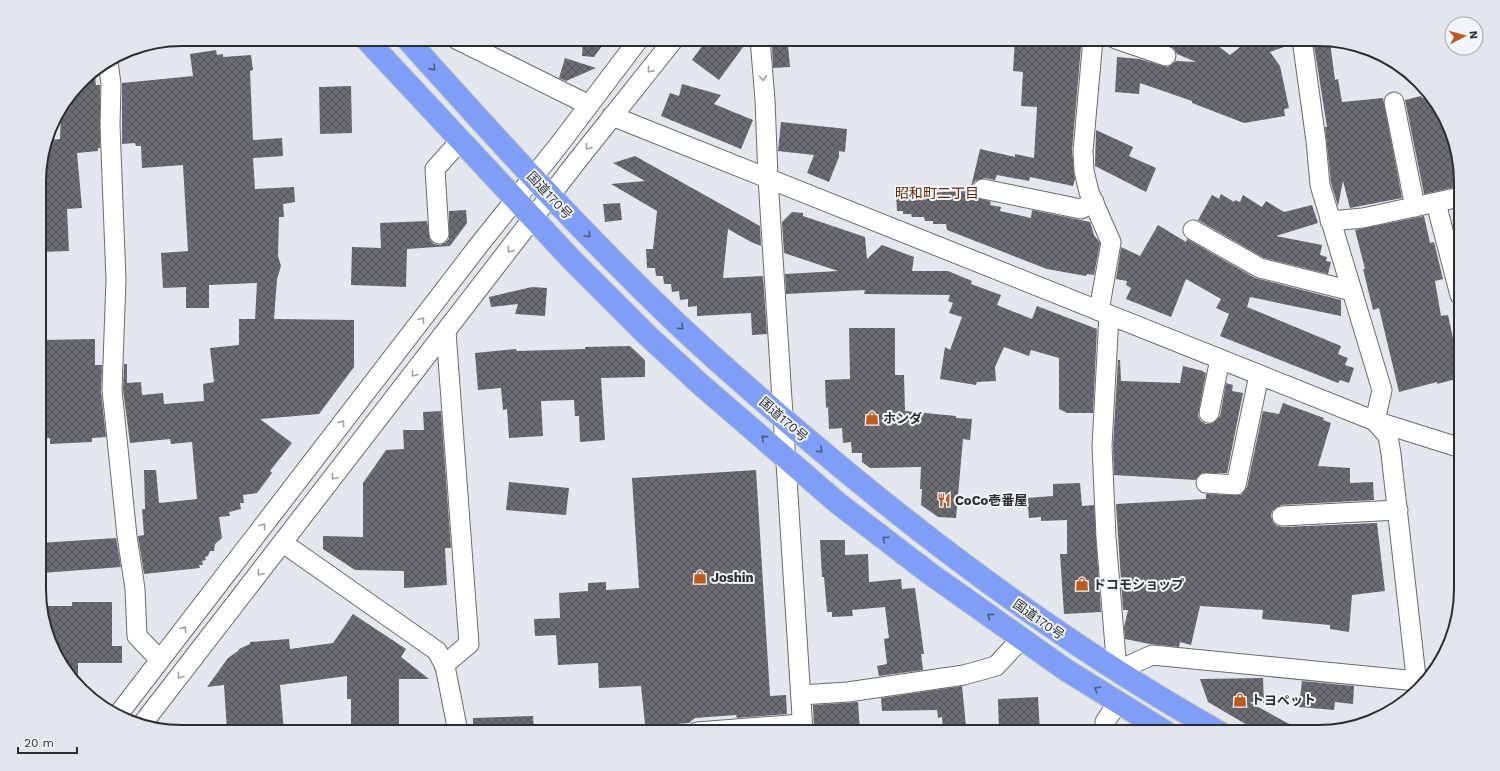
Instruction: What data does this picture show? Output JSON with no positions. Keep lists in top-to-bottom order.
{
  "streets": {
    "highway": ["国道170号"]
  },
  "districts": ["昭和町二丁目"],
  "places": {
    "shop": [
      "ホンダ",
      "Joshin",
      "ドコモショップ",
      "トヨペット"
    ],
    "restaurant": ["CoCo壱番屋"]
  },
  "scale_bar": "20 m",
  "north": "right"
}
